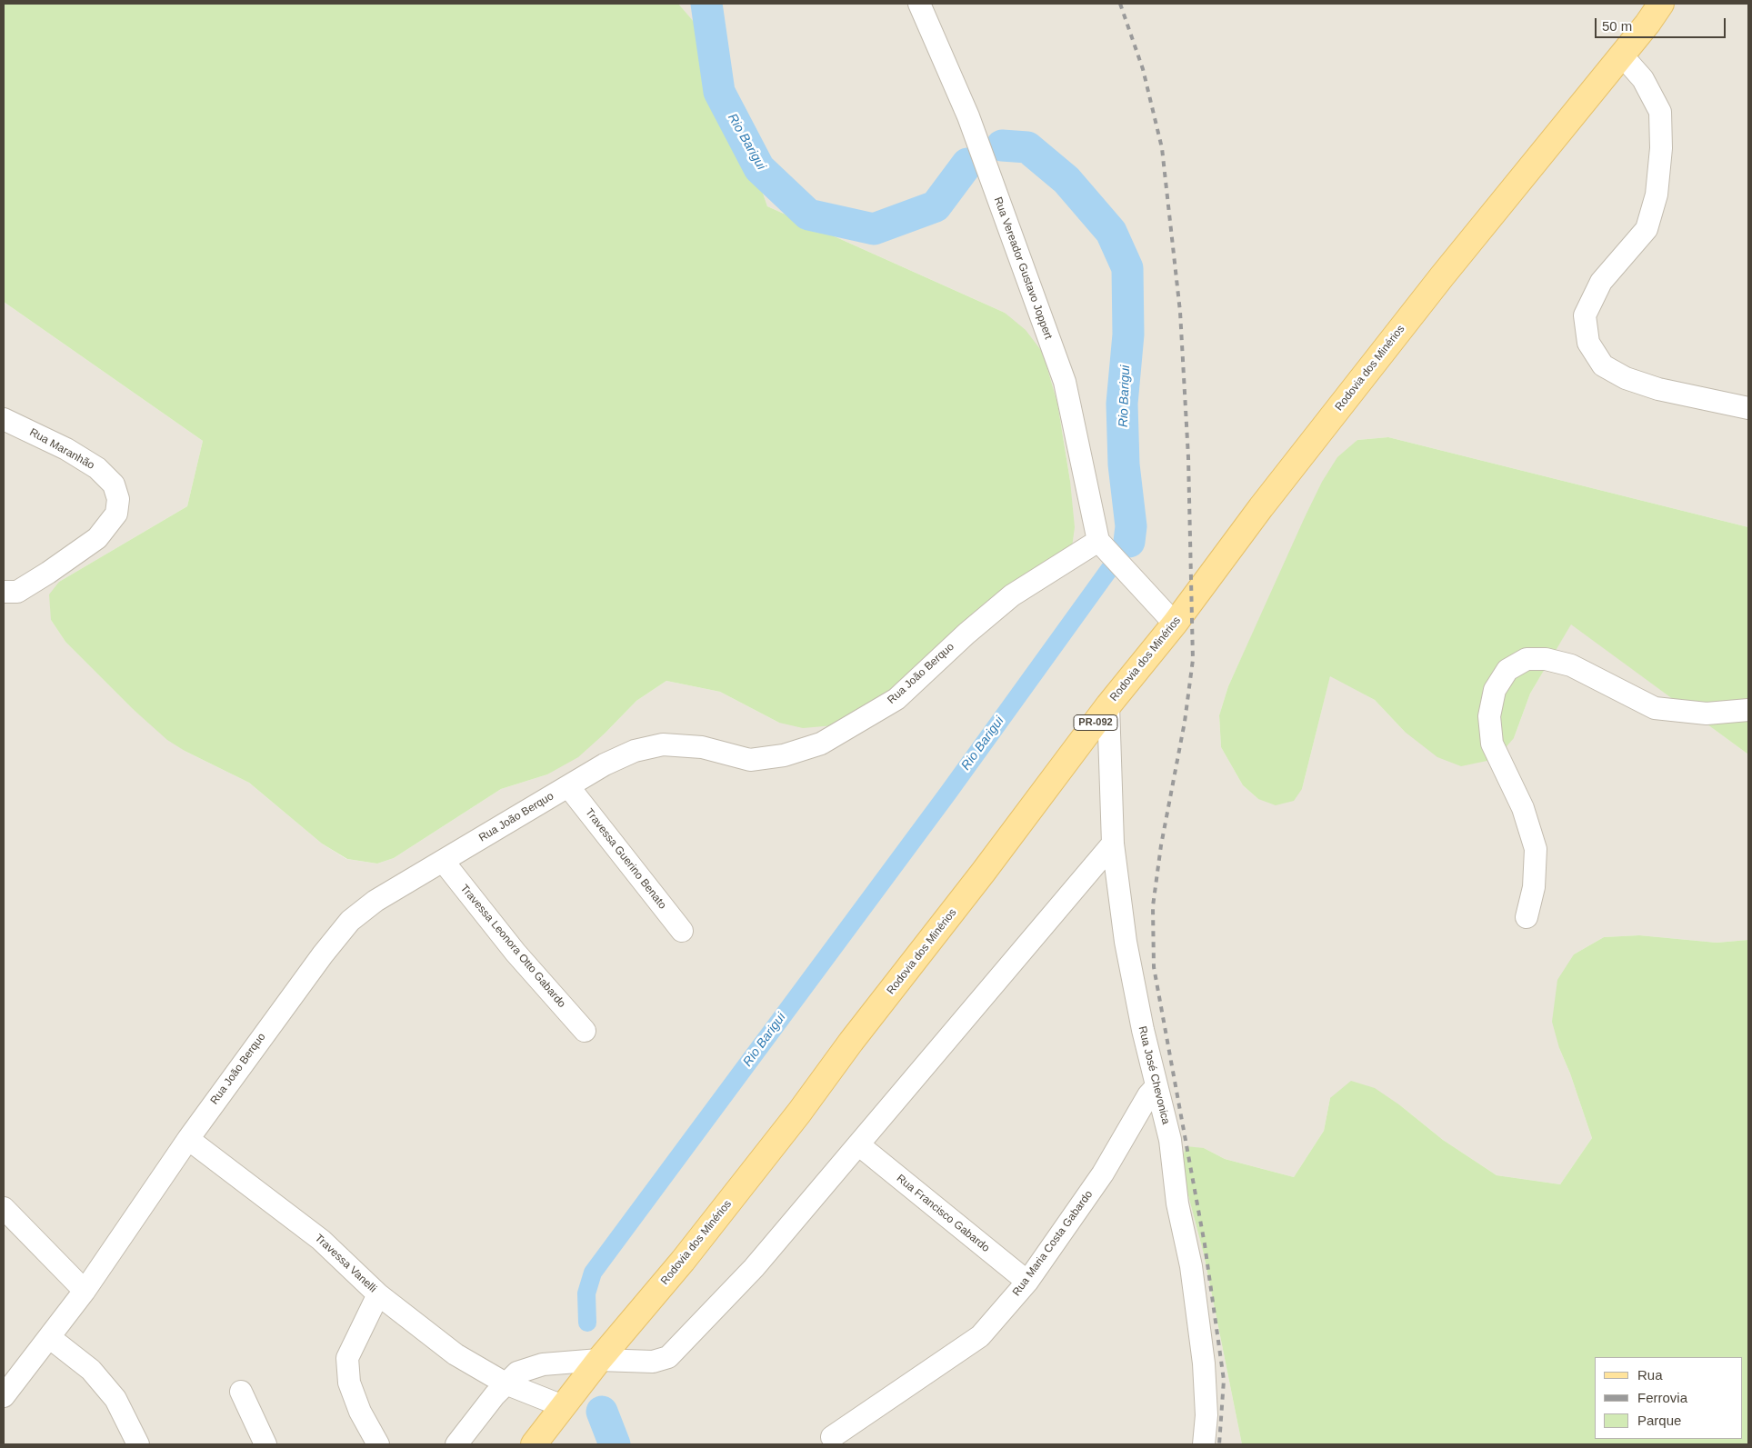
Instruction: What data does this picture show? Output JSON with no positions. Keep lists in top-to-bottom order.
{
  "streets": {
    "main road": ["Rodovia dos Minérios", "PR-092"],
    "street": [
      "Rua Vereador Gustavo Joppert",
      "Rua Maranhão",
      "Rua João Berquo",
      "Travessa Guerino Benato",
      "Travessa Leonora Otto Gabardo",
      "Rua José Chevonica",
      "Rua Francisco Gabardo",
      "Rua Maria Costa Gabardo",
      "Travessa Vanelli"
    ]
  },
  "crossings": [
    ["Rua Vereador Gustavo Joppert", "Rua João Berquo"],
    ["Rodovia dos Minérios", "Rua José Chevonica"],
    ["Rodovia dos Minérios", "Travessa Vanelli"],
    ["Rua João Berquo", "Travessa Guerino Benato"],
    ["Rua João Berquo", "Travessa Leonora Otto Gabardo"],
    ["Rua João Berquo", "Travessa Vanelli"],
    ["Rua José Chevonica", "Rua Maria Costa Gabardo"],
    ["Rua Francisco Gabardo", "Rua Maria Costa Gabardo"]
  ],
  "water": ["Rio Barigui"],
  "legend": ["Rua", "Ferrovia", "Parque"],
  "scale_bar": "50 m"
}
